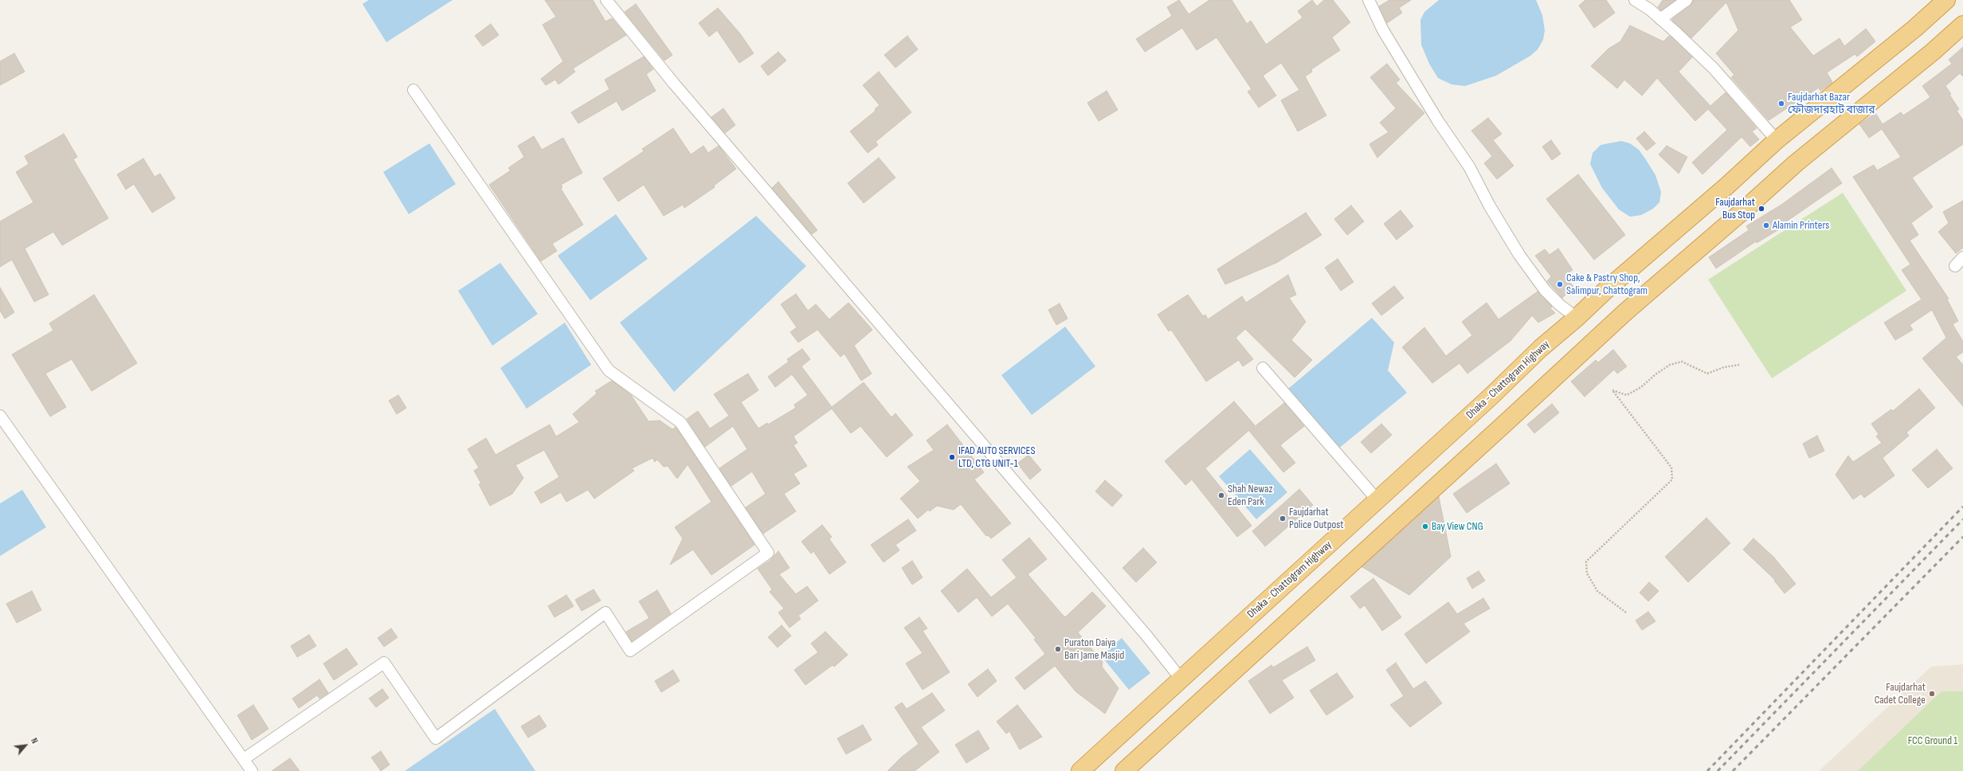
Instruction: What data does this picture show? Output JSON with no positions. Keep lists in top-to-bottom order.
{
  "streets": {
    "highway": ["Dhaka - Chattogram Highway"]
  },
  "parks": ["FCC Ground 1"],
  "places": [
    "Faujdarhat Bazar ফৌজদারহাট বাজার",
    "Faujdarhat Bus Stop",
    "Alamin Printers",
    "Cake & Pastry Shop, Salimpur, Chattogram",
    "IFAD AUTO SERVICES LTD, CTG UNIT-1",
    "Shah Newaz Eden Park",
    "Faujdarhat Police Outpost",
    "Bay View CNG",
    "Puraton Daiya Bari Jame Masjid",
    "Faujdarhat Cadet College"
  ],
  "north": "top right"
}
